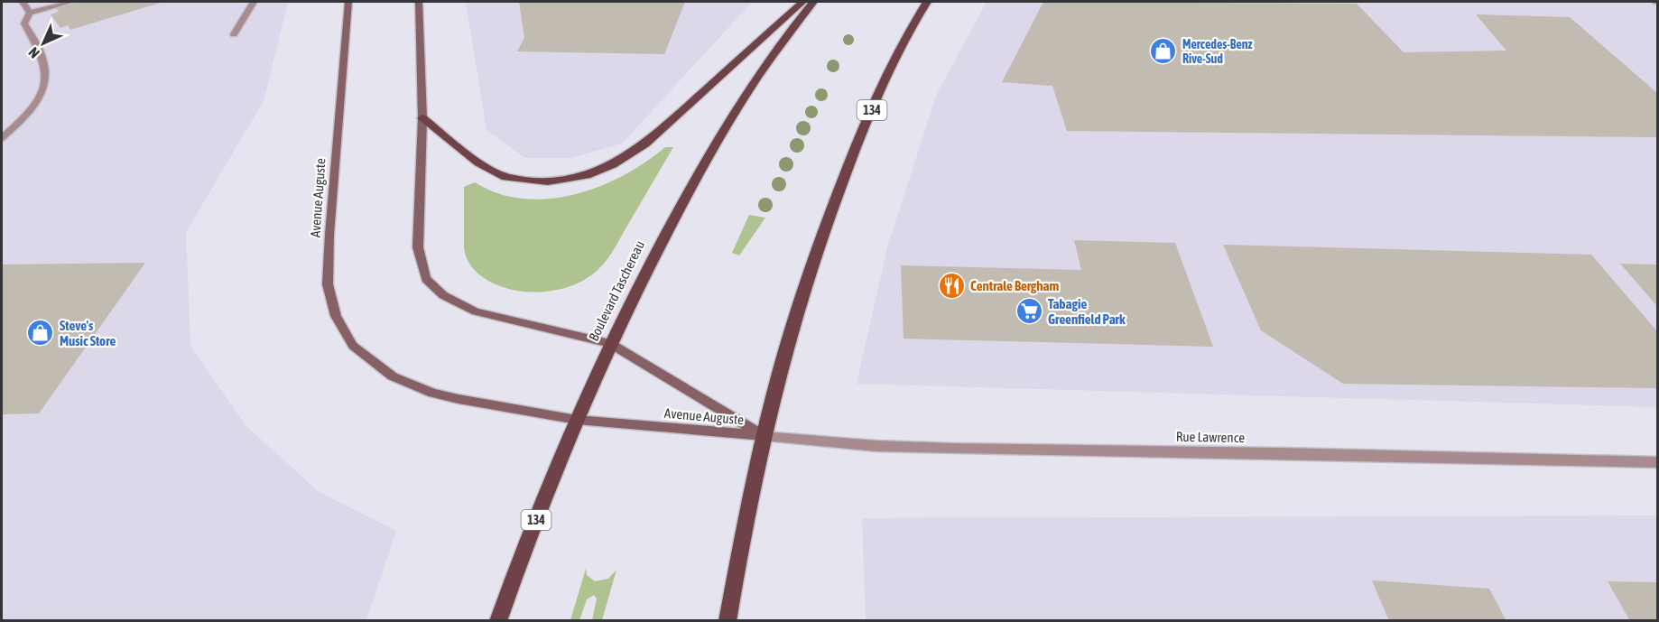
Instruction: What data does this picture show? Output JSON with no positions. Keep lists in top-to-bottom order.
{
  "streets": {
    "main road": ["134", "Avenue Auguste", "Boulevard Taschereau"],
    "street": ["Rue Lawrence"]
  },
  "crossings": [
    ["134", "Avenue Auguste"],
    ["134", "Rue Lawrence"],
    ["Avenue Auguste", "Boulevard Taschereau"],
    ["Avenue Auguste", "Rue Lawrence"]
  ],
  "places": {
    "shop": ["Mercedes-Benz Rive-Sud", "Steve's Music Store"],
    "restaurant": ["Centrale Bergham"],
    "supermarket": ["Tabagie Greenfield Park"]
  },
  "north": "bottom left"
}
